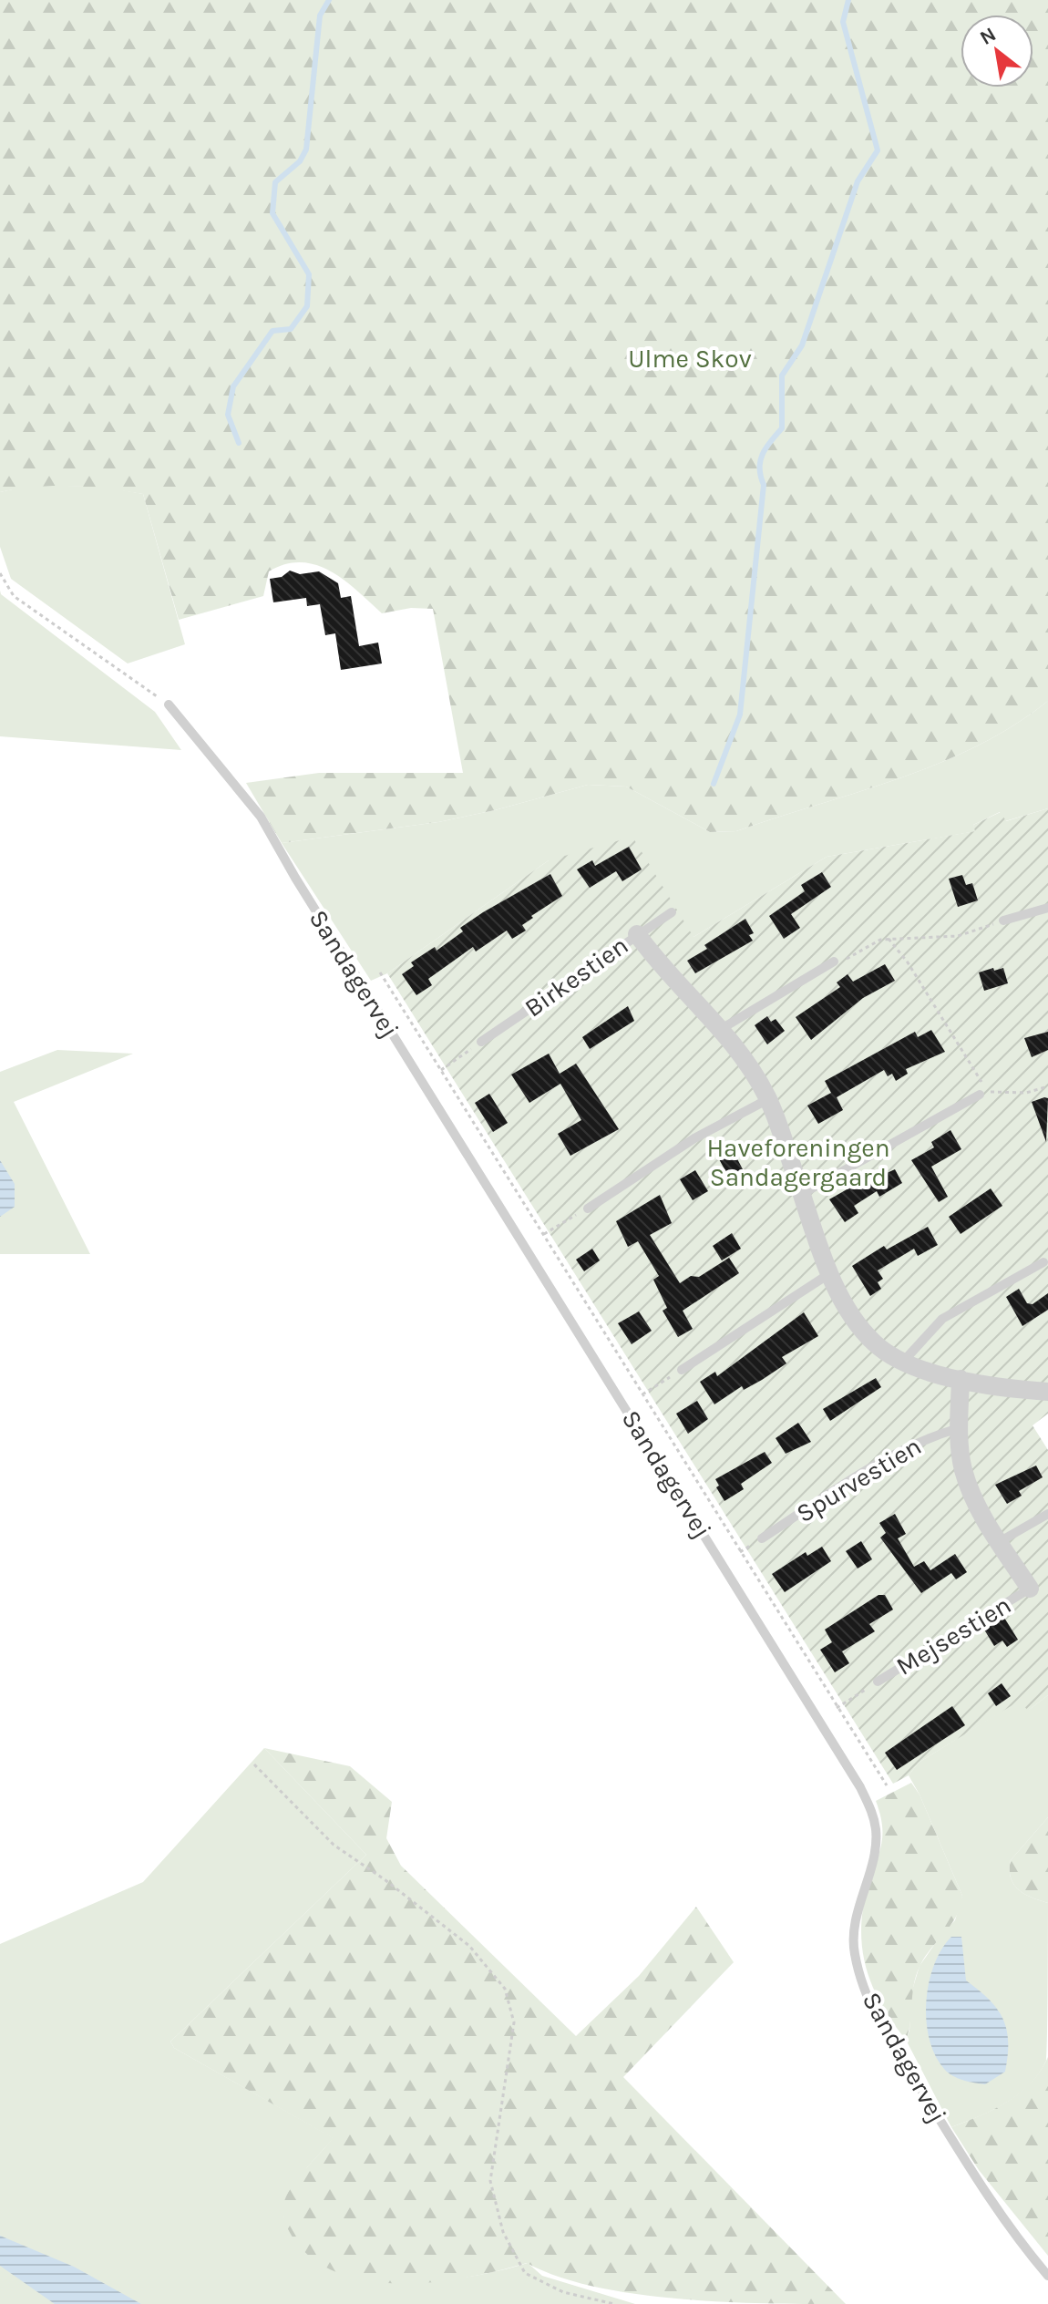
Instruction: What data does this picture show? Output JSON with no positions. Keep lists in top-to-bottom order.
{
  "streets": {
    "lane": [
      "Sandagervej",
      "Birkestien",
      "Spurvestien",
      "Mejsestien"
    ]
  },
  "parks": ["Ulme Skov", "Haveforeningen Sandagergaard"],
  "north": "top left"
}
